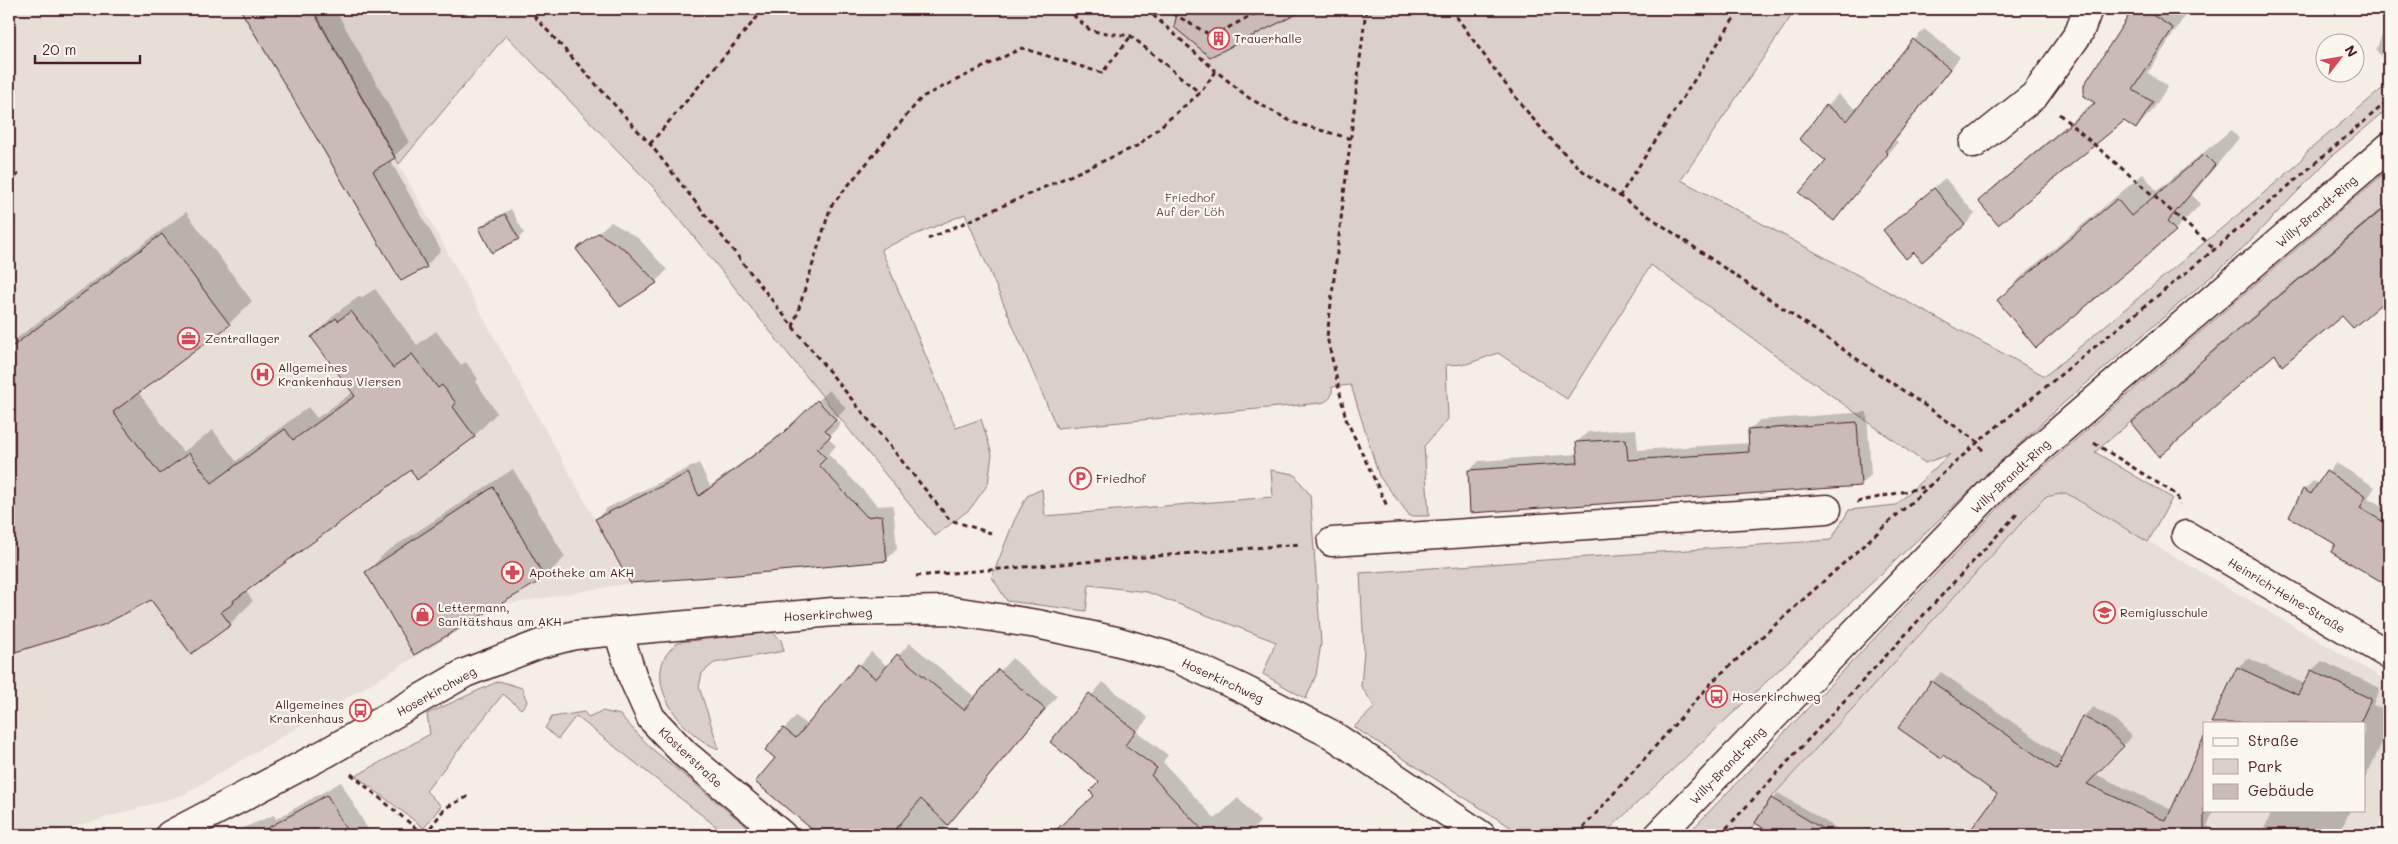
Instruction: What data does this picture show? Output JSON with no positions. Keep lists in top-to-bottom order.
{
  "streets": {
    "street": [
      "Willy-Brandt-Ring",
      "Heinrich-Heine-Straße",
      "Hoserkirchweg",
      "Klosterstraße"
    ]
  },
  "crossings": [
    ["Hoserkirchweg", "Klosterstraße"]
  ],
  "parks": ["Friedhof Auf der Löh"],
  "places": {
    "building": ["Trauerhalle"],
    "office": ["Zentrallager"],
    "hospital": ["Allgemeines Krankenhaus Viersen"],
    "parking": ["Friedhof"],
    "pharmacy": ["Apotheke am AKH"],
    "school or university": ["Remigiusschule"],
    "shop": ["Lettermann, Sanitätshaus am AKH"],
    "bus stop": ["Hoserkirchweg", "Allgemeines Krankenhaus"]
  },
  "legend": ["Straße", "Park", "Gebäude"],
  "scale_bar": "20 m",
  "north": "top right"
}
